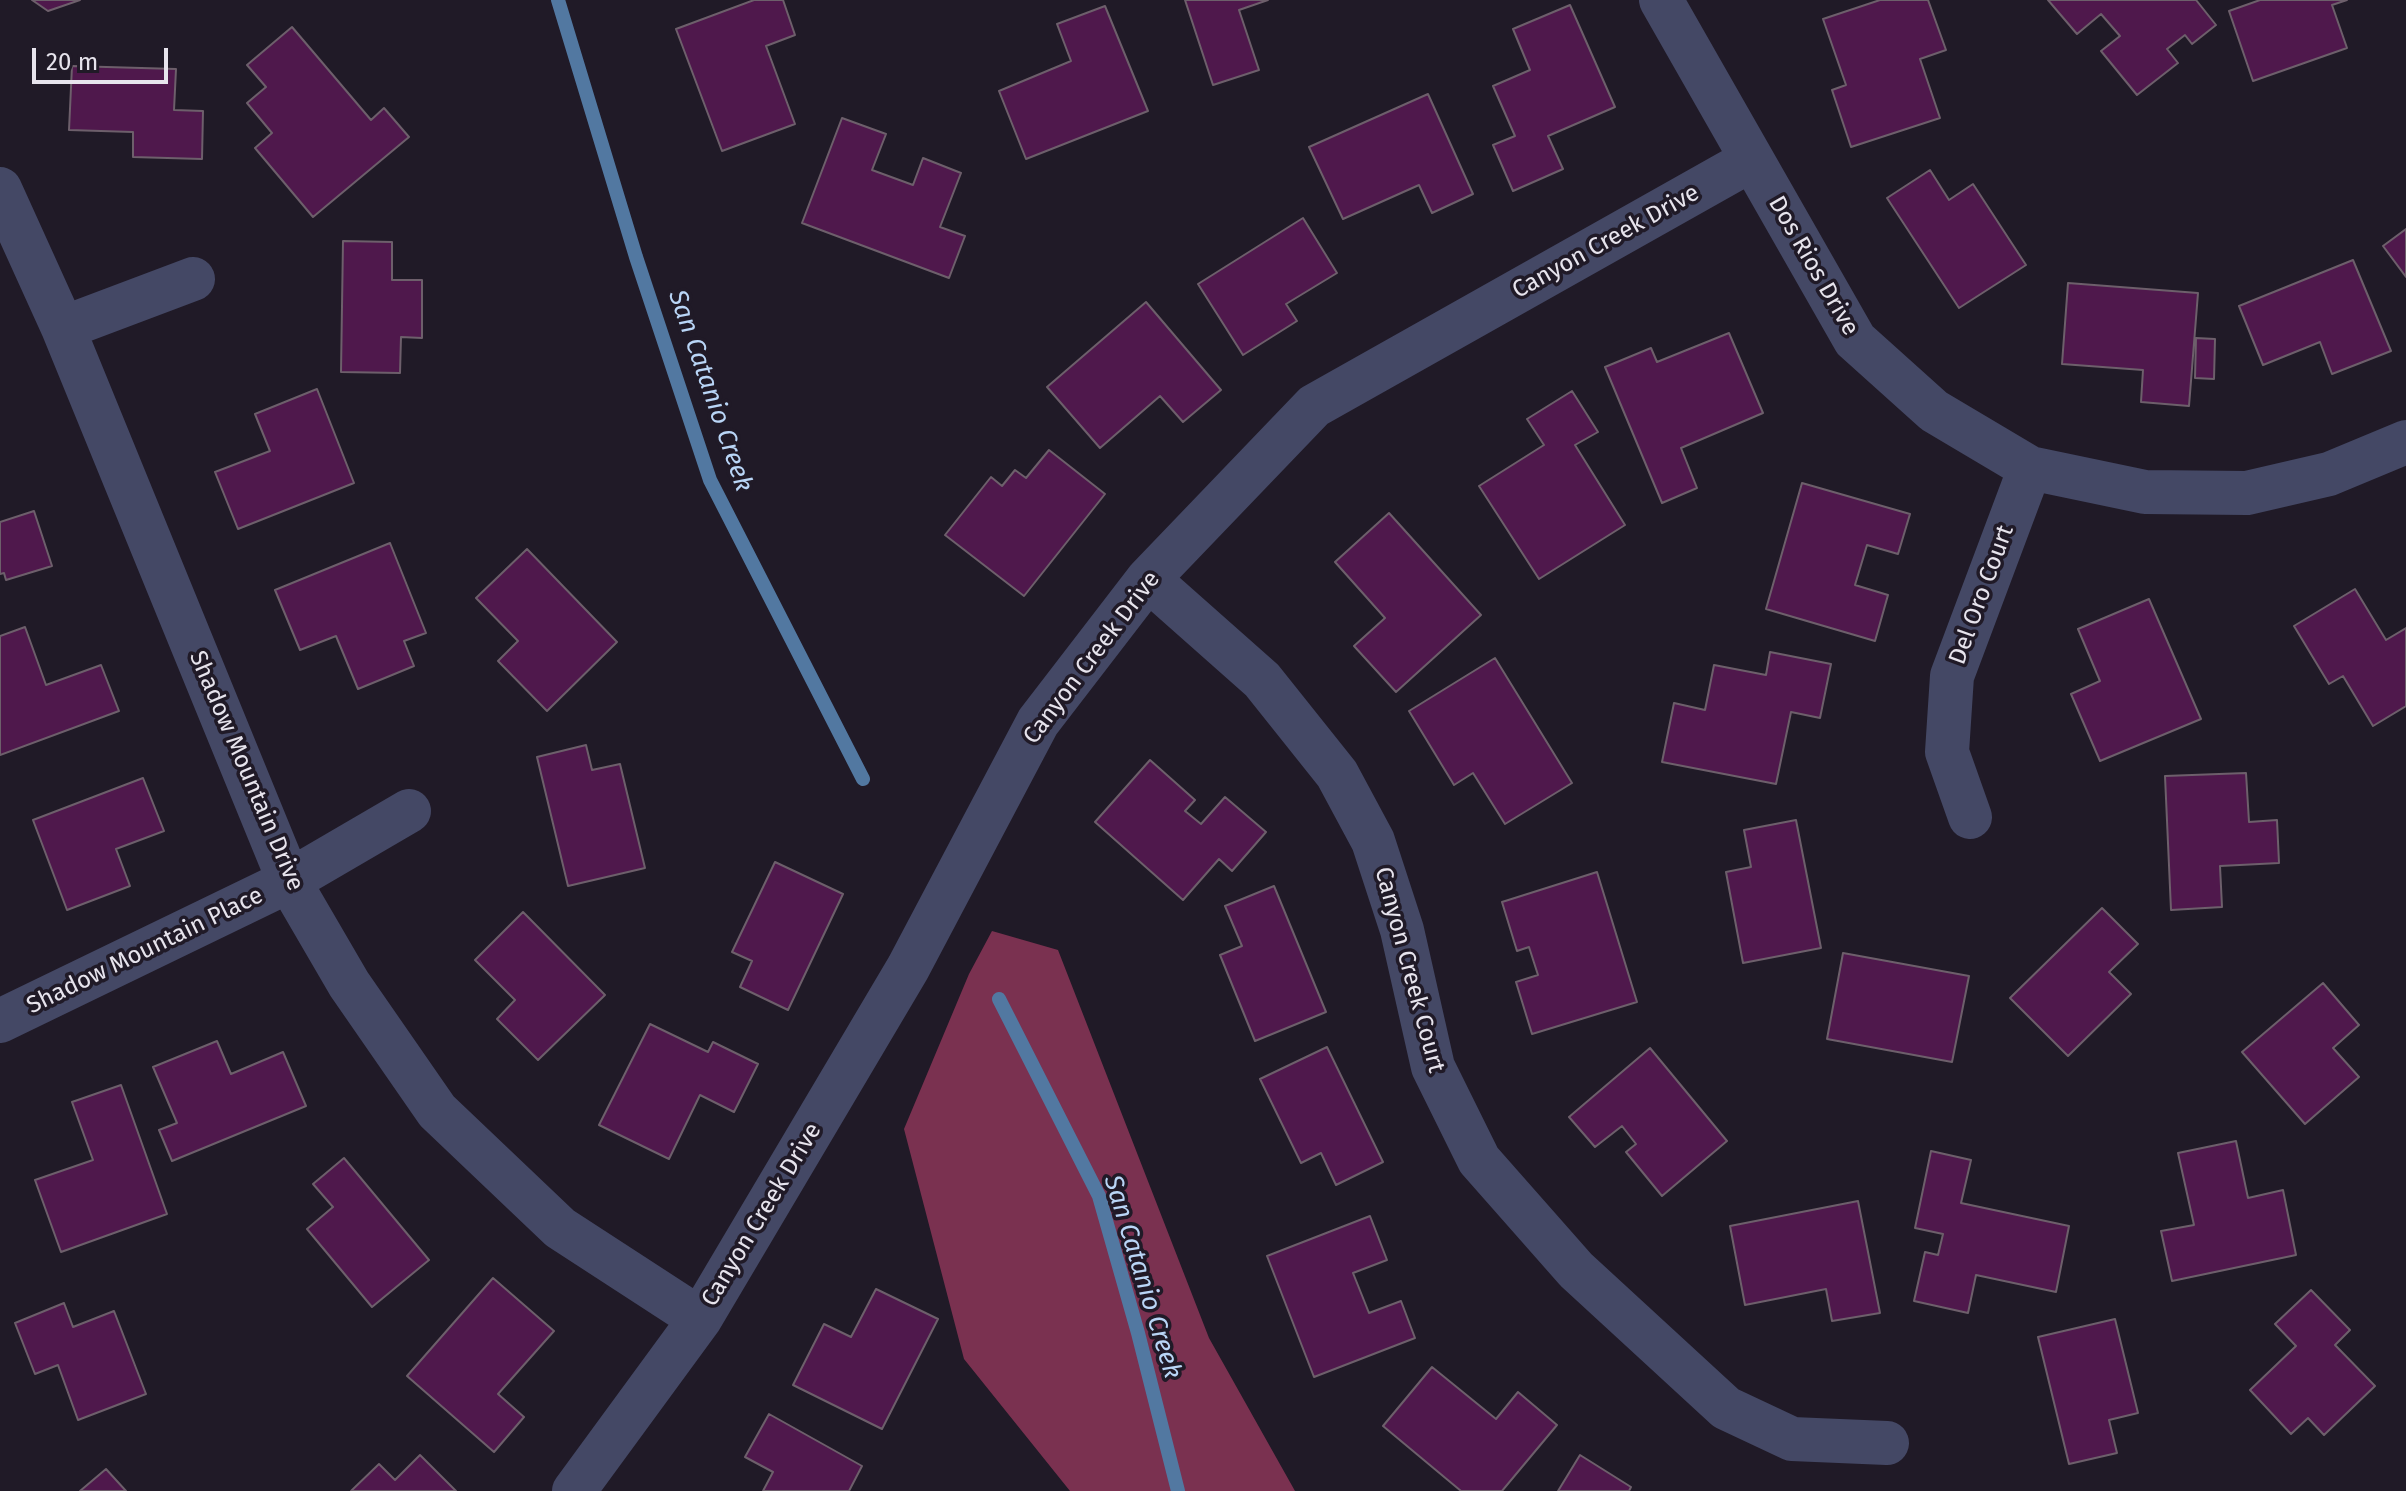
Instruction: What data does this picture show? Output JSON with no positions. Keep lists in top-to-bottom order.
{
  "streets": {
    "street": [
      "Canyon Creek Drive",
      "Dos Rios Drive",
      "Del Oro Court",
      "Shadow Mountain Drive",
      "Shadow Mountain Place",
      "Canyon Creek Court"
    ]
  },
  "crossings": [
    ["Canyon Creek Drive", "Dos Rios Drive"],
    ["Canyon Creek Drive", "Shadow Mountain Drive"],
    ["Canyon Creek Drive", "Canyon Creek Court"],
    ["Dos Rios Drive", "Del Oro Court"],
    ["Shadow Mountain Drive", "Shadow Mountain Place"]
  ],
  "water": ["San Catanio Creek"],
  "scale_bar": "20 m"
}
